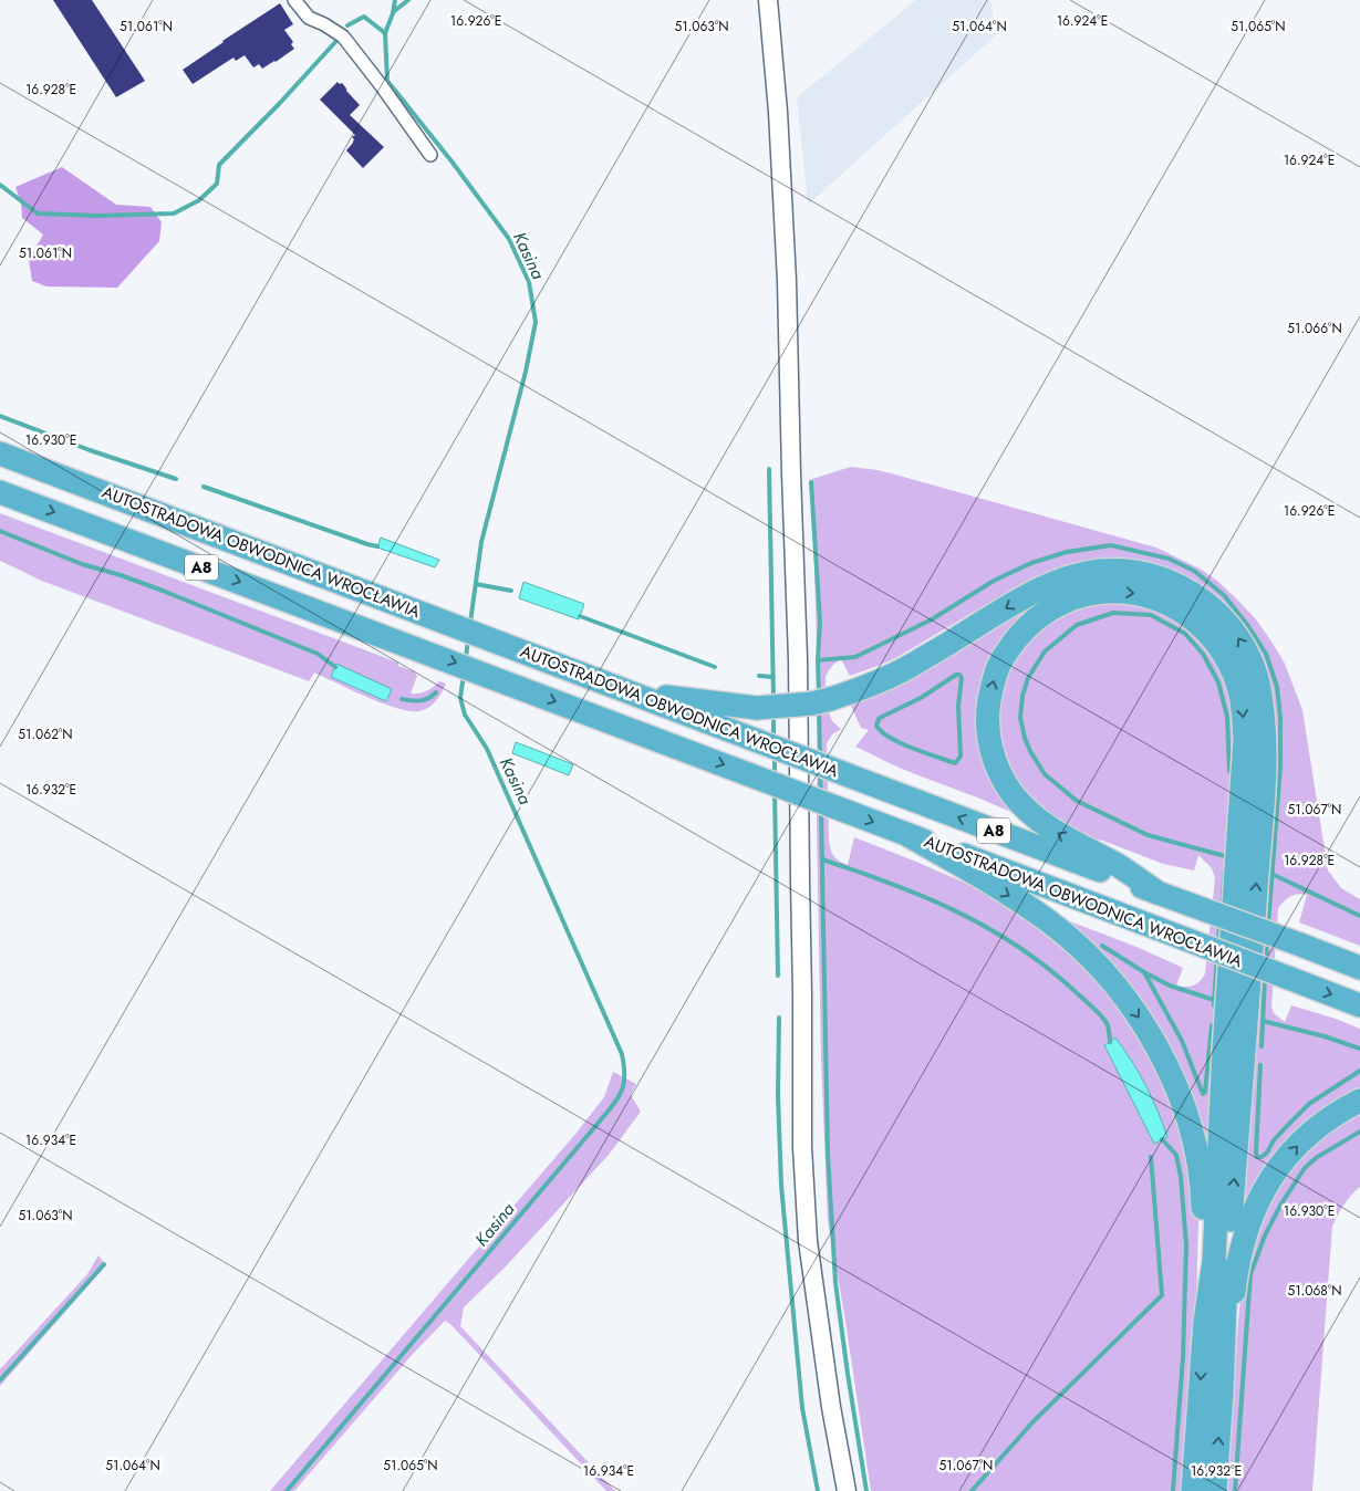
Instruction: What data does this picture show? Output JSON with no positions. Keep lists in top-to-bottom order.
{
  "streets": {
    "highway": ["AUTOSTRADOWA OBWODNICA WROCŁAWIA", "A8"]
  },
  "water": ["Kasina"],
  "coordinates": [
    "16.924°E",
    "16.926°E",
    "51.061°N",
    "51.063°N",
    "51.064°N",
    "51.065°N",
    "16.928°E",
    "51.066°N",
    "16.930°E",
    "51.062°N",
    "16.932°E",
    "51.067°N",
    "16.934°E",
    "51.068°N"
  ]
}
